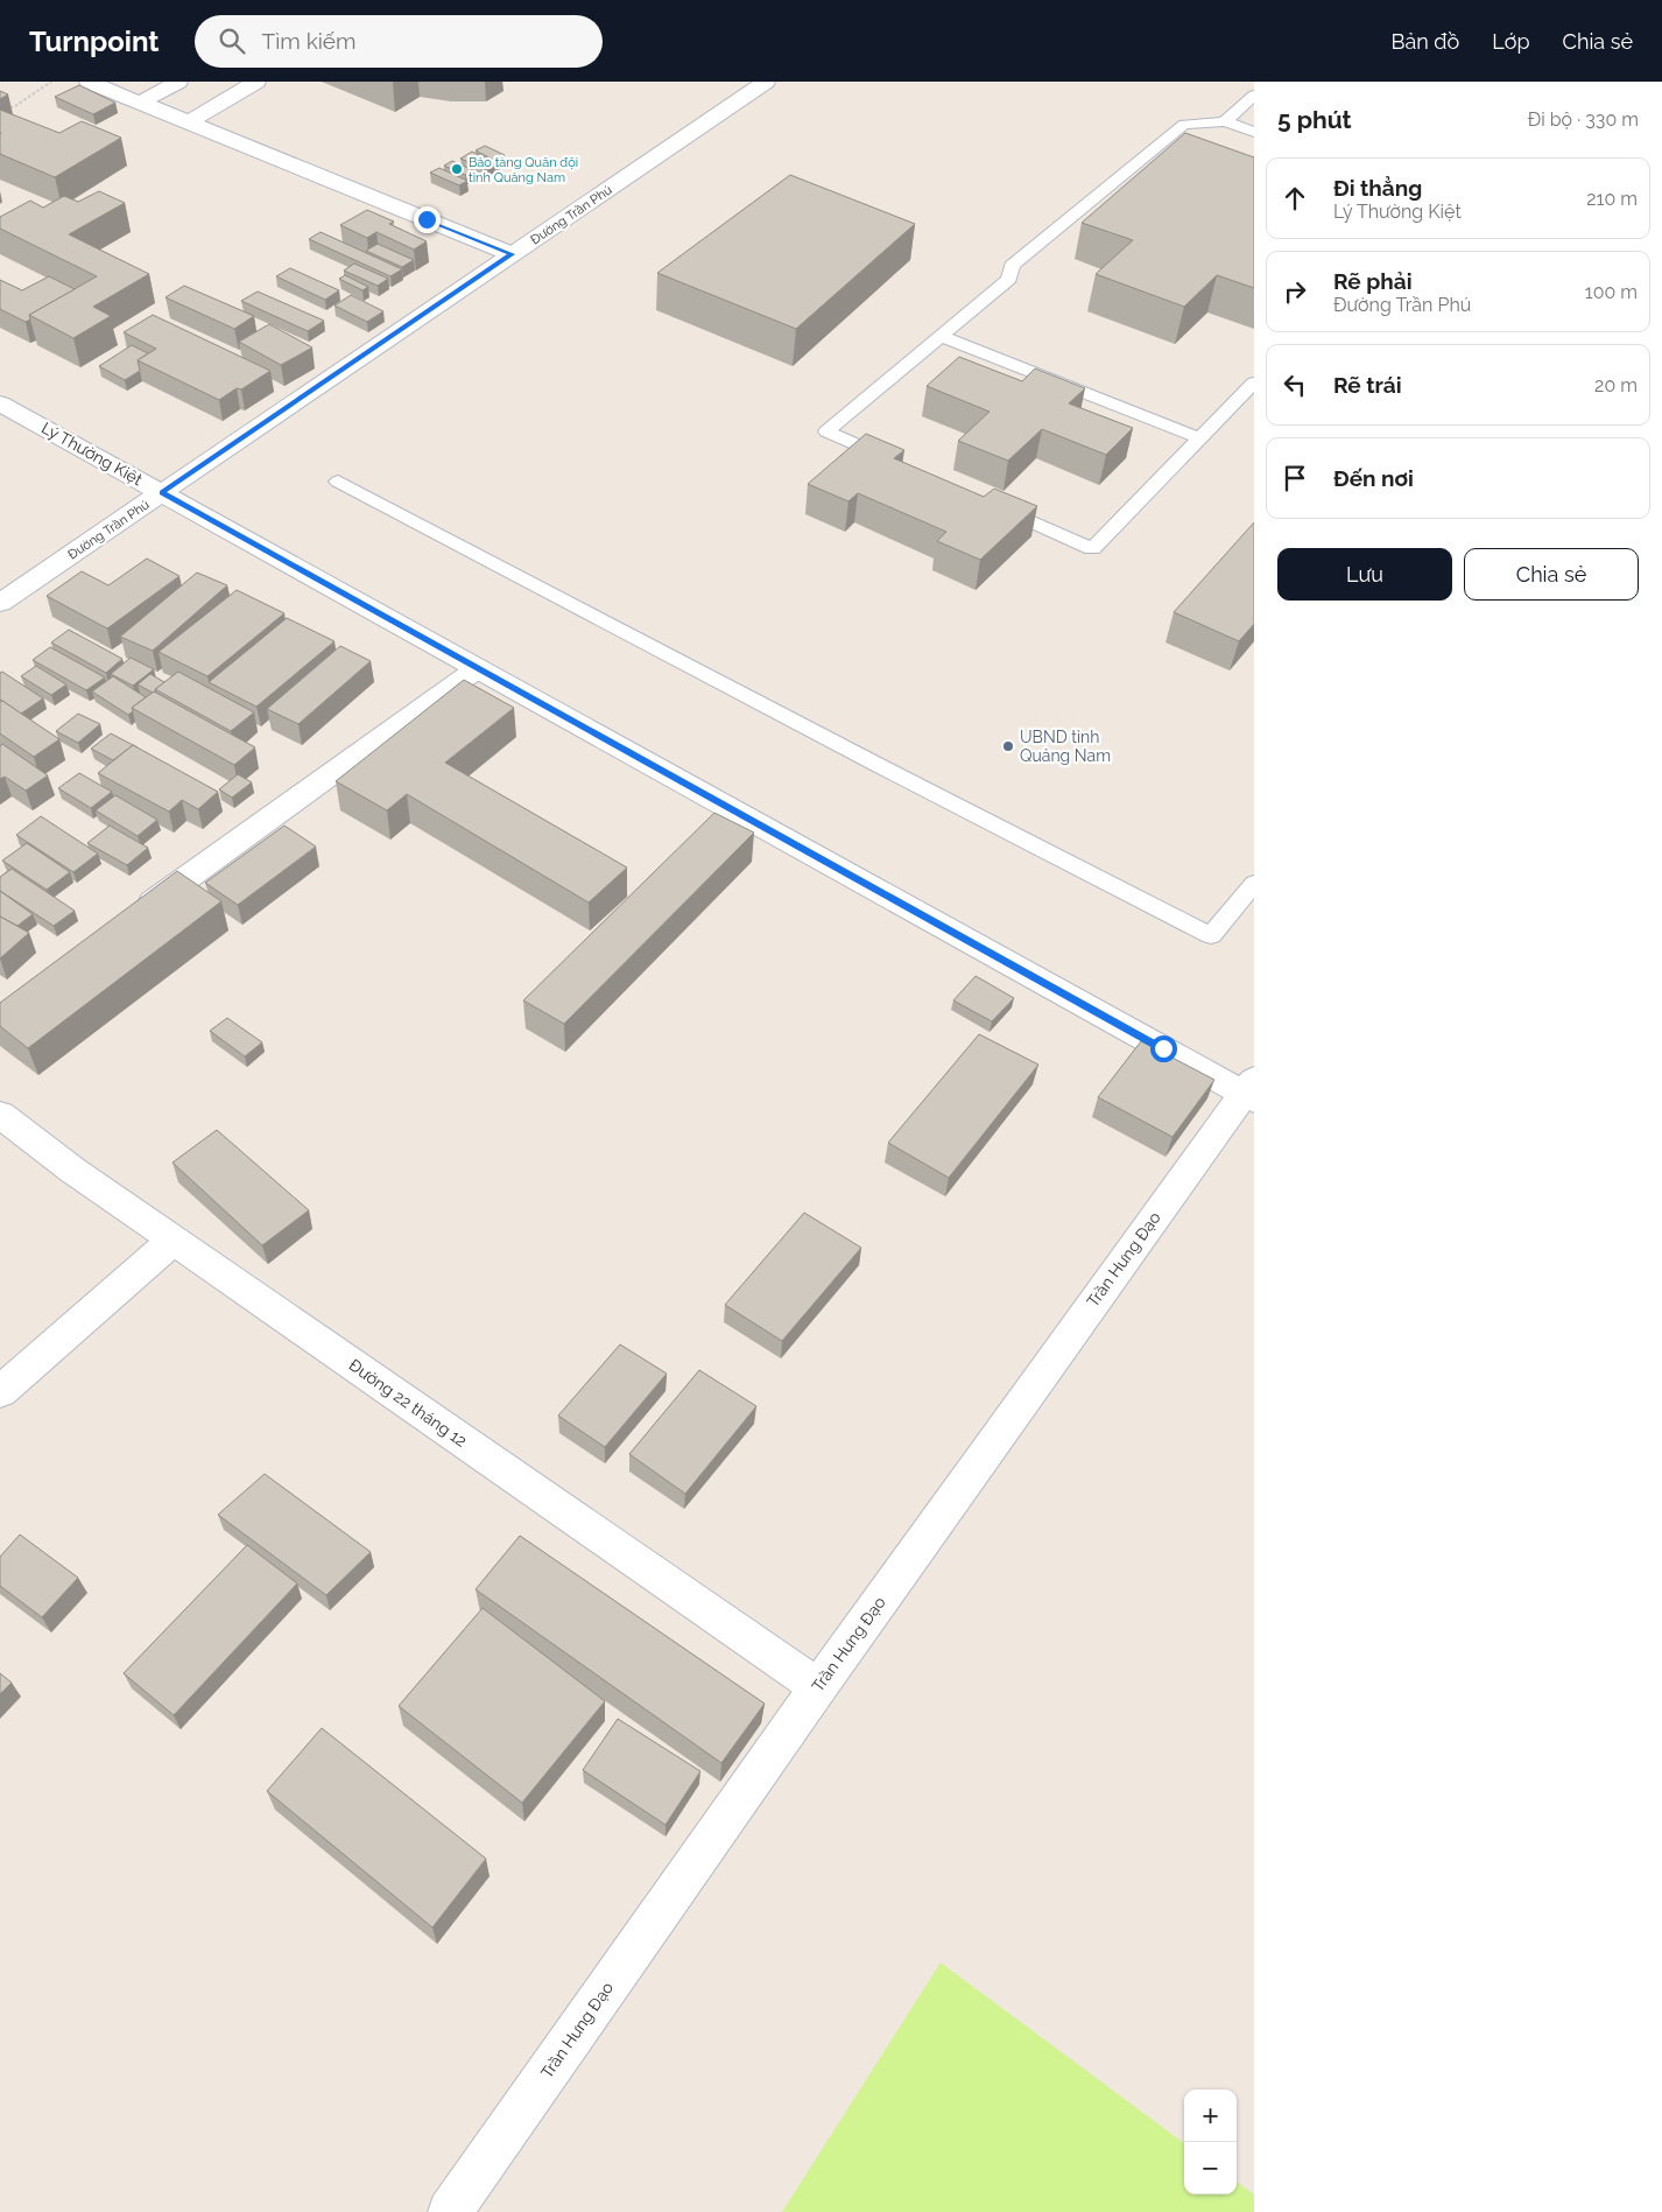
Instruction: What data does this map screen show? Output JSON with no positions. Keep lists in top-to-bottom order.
{
  "streets": {
    "street": [
      "Đường Trần Phú",
      "Lý Thường Kiệt",
      "Trần Hưng Đạo",
      "Đường 22 tháng 12"
    ]
  },
  "crossings": [
    ["Đường Trần Phú", "Lý Thường Kiệt"],
    ["Lý Thường Kiệt", "Trần Hưng Đạo"],
    ["Trần Hưng Đạo", "Đường 22 tháng 12"]
  ],
  "places": ["Bảo tàng Quân đội tỉnh Quảng Nam", "UBND tỉnh Quảng Nam"],
  "page": {
    "header": "Turnpoint",
    "search": "Tìm kiếm",
    "nav": ["Bản đồ", "Lớp", "Chia sẻ"],
    "heading": ["5 phút", "Đi bộ · 330 m"],
    "list": [
      ["Đi thẳng", "Lý Thường Kiệt", "210 m"],
      ["Rẽ phải", "Đường Trần Phú", "100 m"],
      ["Rẽ trái", "20 m"],
      "Đến nơi"
    ],
    "buttons": ["Lưu", "Chia sẻ"],
    "map_buttons": ["+", "−"]
  }
}
